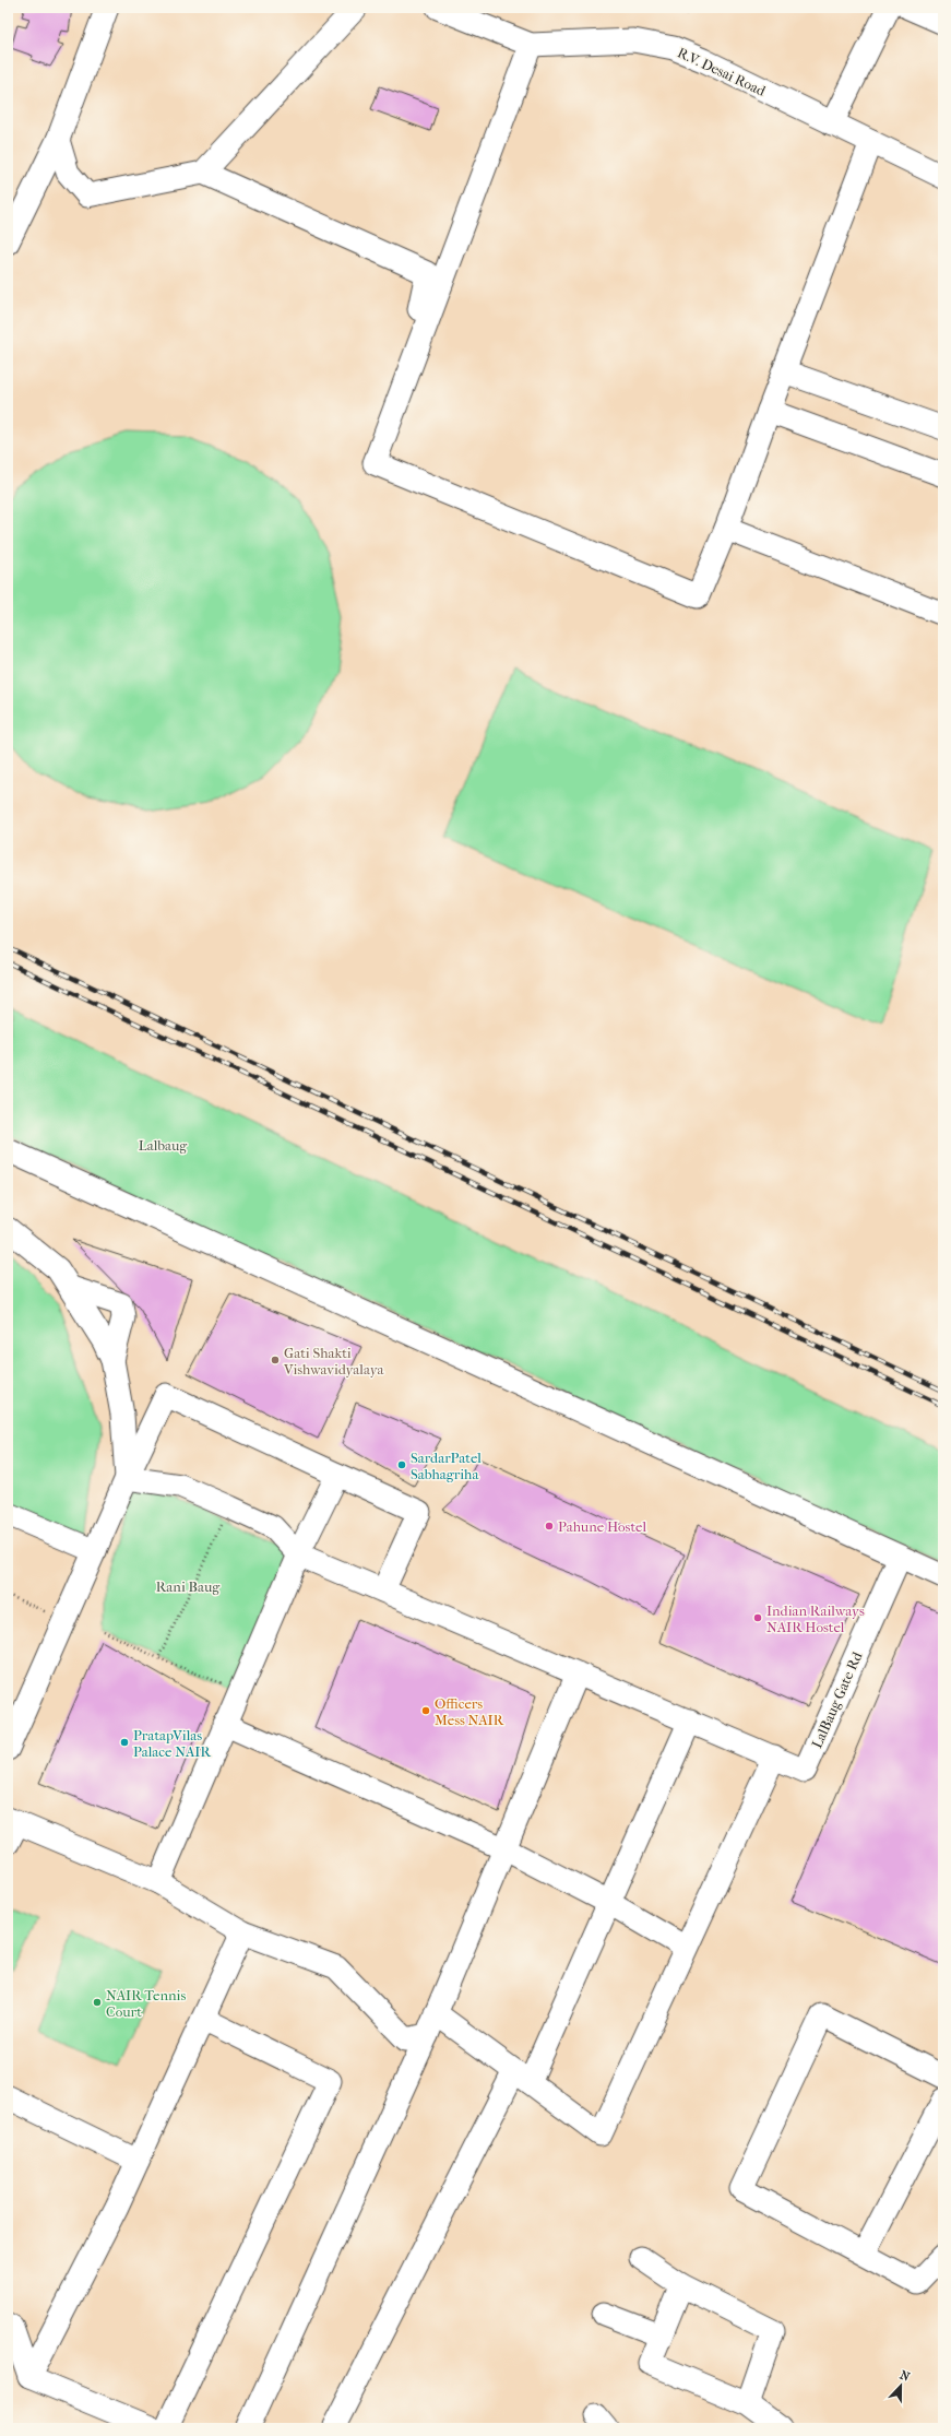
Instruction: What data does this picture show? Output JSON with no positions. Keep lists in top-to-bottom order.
{
  "streets": {
    "street": ["R.V. Desai Road", "LalBaug Gate Rd"]
  },
  "parks": ["Lalbaug", "Rani Baug"],
  "places": [
    "Gati Shakti Vishwavidyalaya",
    "SardarPatel Sabhagriha",
    "Pahune Hostel",
    "Indian Railways NAIR Hostel",
    "Officers Mess NAIR",
    "PratapVilas Palace NAIR",
    "NAIR Tennis Court"
  ],
  "north": "top"
}
